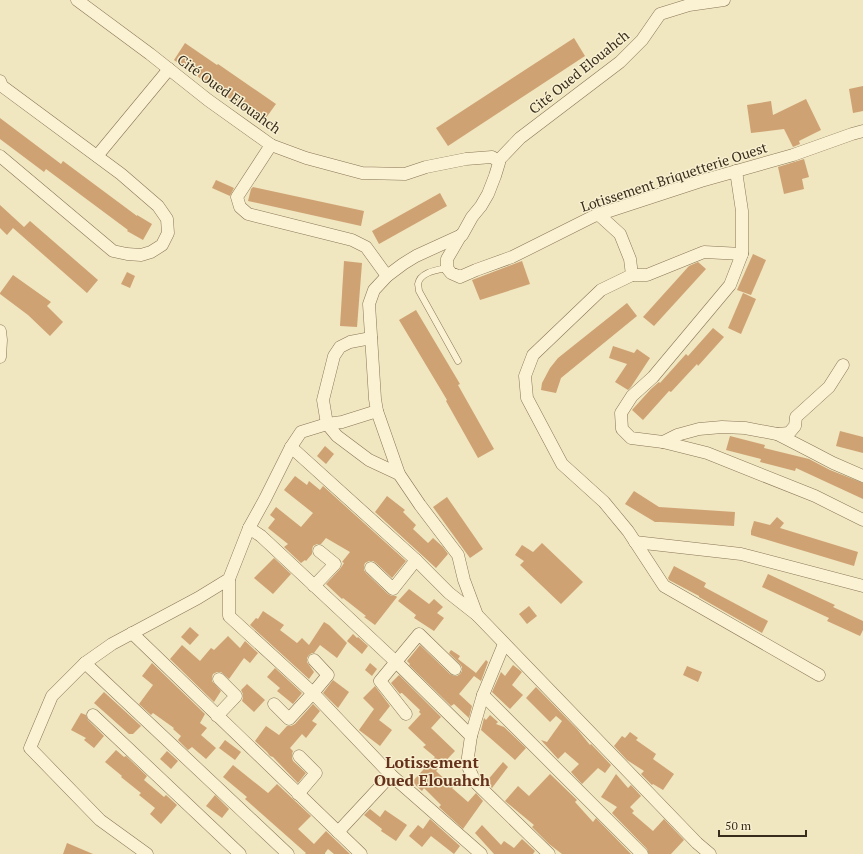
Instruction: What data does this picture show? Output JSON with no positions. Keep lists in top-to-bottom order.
{
  "streets": {
    "street": ["Cité Oued Elouahch", "Lotissement Briquetterie Ouest"]
  },
  "districts": ["Lotissement Oued Elouahch"],
  "scale_bar": "50 m"
}
